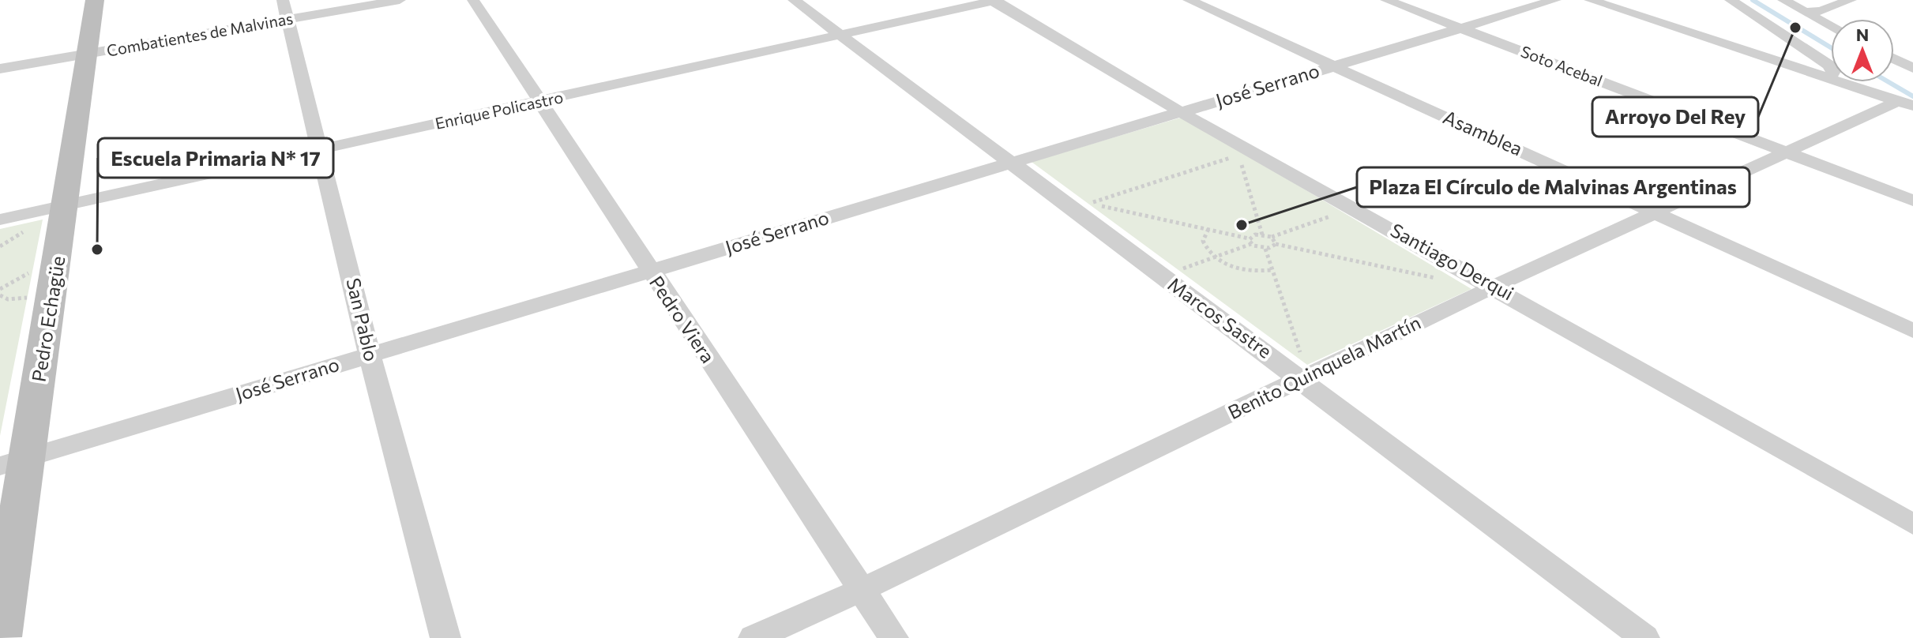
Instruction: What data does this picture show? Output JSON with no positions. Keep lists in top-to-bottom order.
{
  "streets": {
    "street": [
      "Combatientes de Malvinas",
      "Soto Acebal",
      "José Serrano",
      "Enrique Policastro",
      "Asamblea",
      "Santiago Derqui",
      "Marcos Sastre",
      "Pedro Echagüe",
      "San Pablo",
      "Pedro Viera",
      "Benito Quinquela Martín"
    ]
  },
  "crossings": [
    ["Combatientes de Malvinas", "Pedro Echagüe"],
    ["Combatientes de Malvinas", "San Pablo"],
    ["Soto Acebal", "José Serrano"],
    ["Soto Acebal", "Benito Quinquela Martín"],
    ["José Serrano", "Asamblea"],
    ["José Serrano", "Santiago Derqui"],
    ["José Serrano", "Marcos Sastre"],
    ["José Serrano", "Pedro Echagüe"],
    ["José Serrano", "San Pablo"],
    ["José Serrano", "Pedro Viera"],
    ["Enrique Policastro", "Santiago Derqui"],
    ["Enrique Policastro", "Marcos Sastre"],
    ["Enrique Policastro", "Pedro Echagüe"],
    ["Enrique Policastro", "San Pablo"],
    ["Enrique Policastro", "Pedro Viera"],
    ["Asamblea", "Benito Quinquela Martín"],
    ["Santiago Derqui", "Benito Quinquela Martín"],
    ["Marcos Sastre", "Benito Quinquela Martín"],
    ["Pedro Viera", "Benito Quinquela Martín"]
  ],
  "places": ["Arroyo Del Rey", "Plaza El Círculo de Malvinas Argentinas", "Escuela Primaria N* 17"],
  "north": "top"
}
